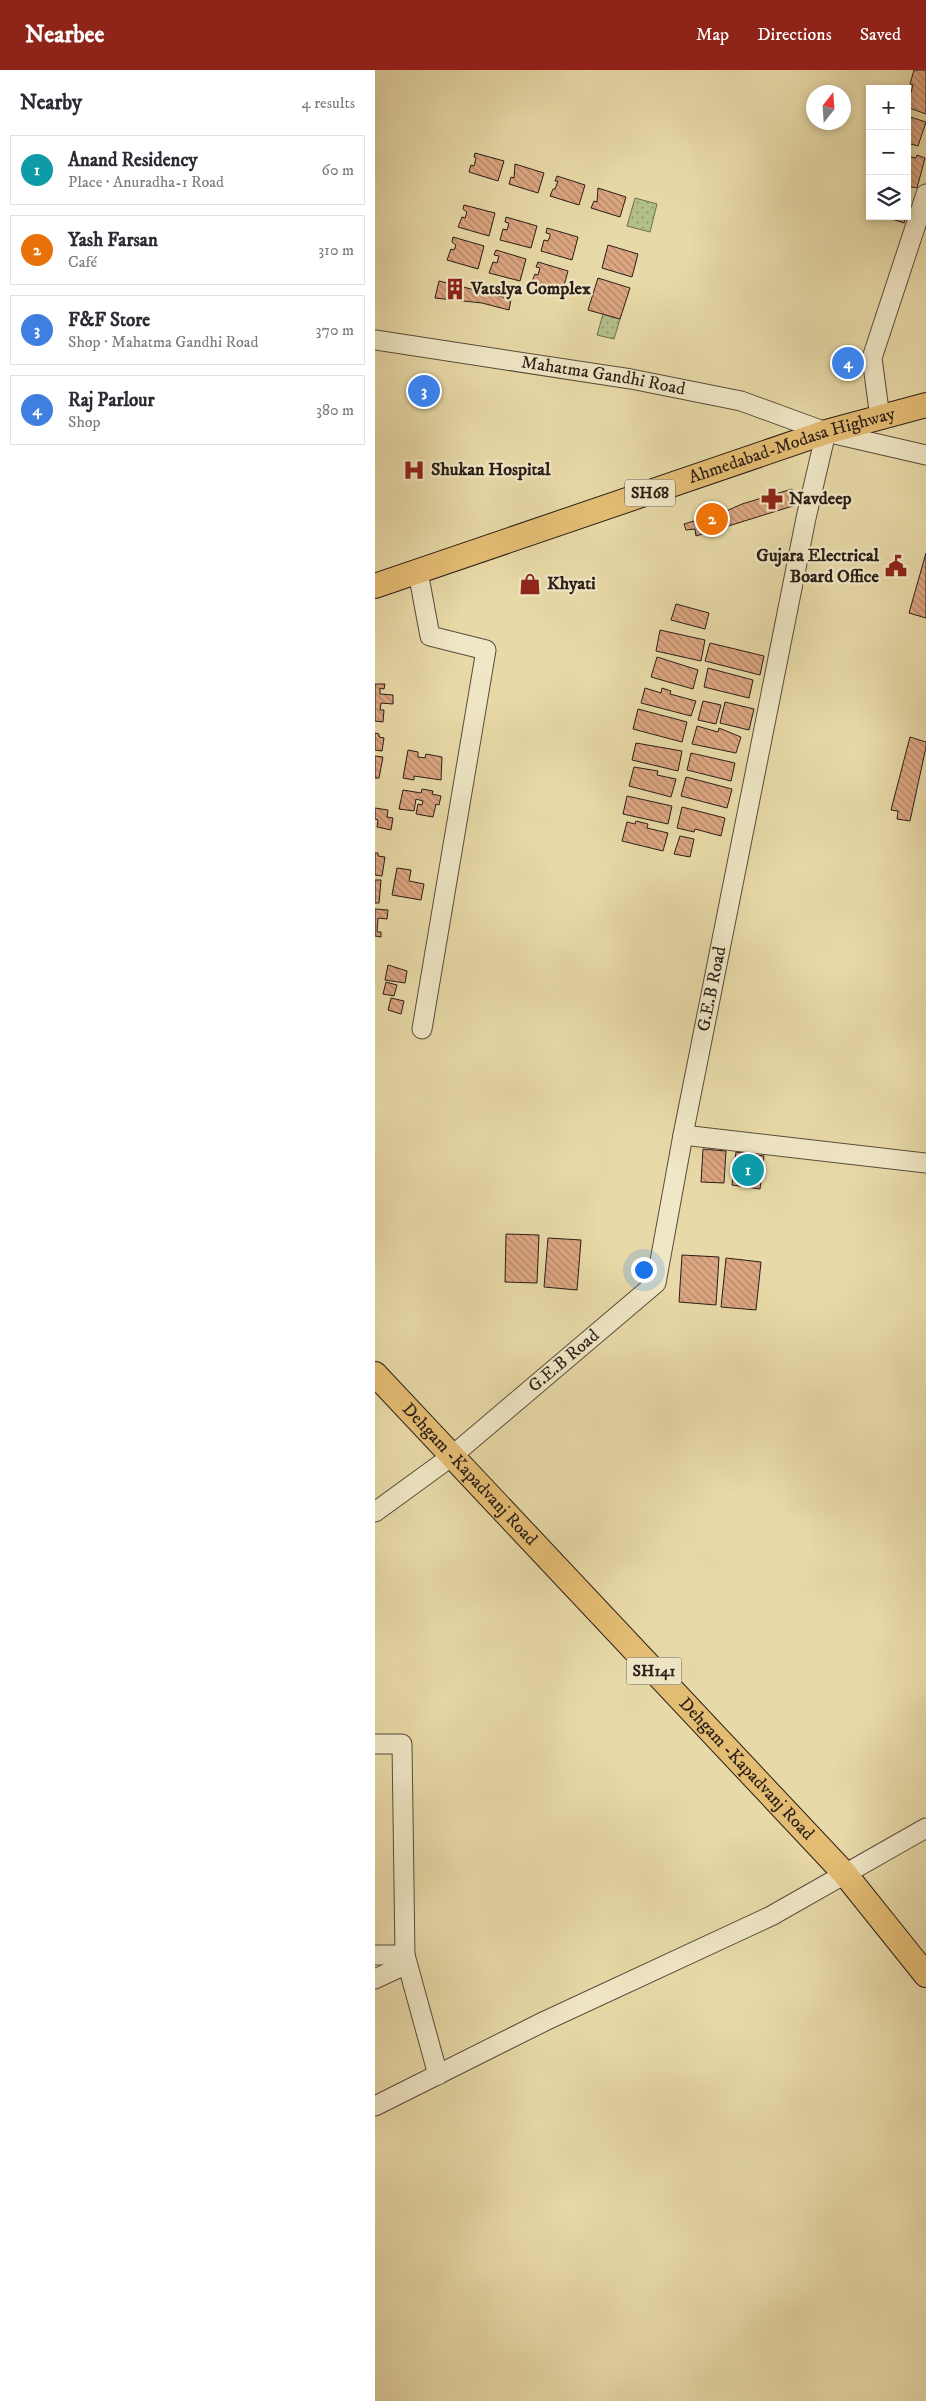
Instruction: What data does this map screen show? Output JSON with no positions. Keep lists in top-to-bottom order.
{
  "streets": {
    "main road": [
      "Ahmedabad-Modasa Highway",
      "SH68",
      "Dehgam -Kapadvanj Road",
      "SH141"
    ],
    "street": ["Mahatma Gandhi Road", "G.E.B Road"]
  },
  "crossings": [
    ["Mahatma Gandhi Road", "Ahmedabad-Modasa Highway"],
    ["Mahatma Gandhi Road", "G.E.B Road"],
    ["Ahmedabad-Modasa Highway", "G.E.B Road"],
    ["G.E.B Road", "Dehgam -Kapadvanj Road"]
  ],
  "places": {
    "building": ["Vatslya Complex"],
    "hospital": ["Shukan Hospital"],
    "pharmacy": ["Navdeep"],
    "public building": ["Gujara Electrical Board Office"],
    "shop": ["Khyati"]
  },
  "north": "top",
  "page": {
    "header": "Nearbee",
    "nav": ["Map", "Directions", "Saved"],
    "heading": ["Nearby", "4 results"],
    "map_buttons": ["+", "−"],
    "list": [
      {
        "mark": "1",
        "name": "Anand Residency",
        "note": "Place · Anuradha-1 Road",
        "value": "60 m"
      },
      {
        "mark": "2",
        "name": "Yash Farsan",
        "note": "Café",
        "value": "310 m"
      },
      {
        "mark": "3",
        "name": "F&F Store",
        "note": "Shop · Mahatma Gandhi Road",
        "value": "370 m"
      },
      {
        "mark": "4",
        "name": "Raj Parlour",
        "note": "Shop",
        "value": "380 m"
      }
    ],
    "pins": [
      "4",
      "3",
      "2",
      "1"
    ]
  }
}
